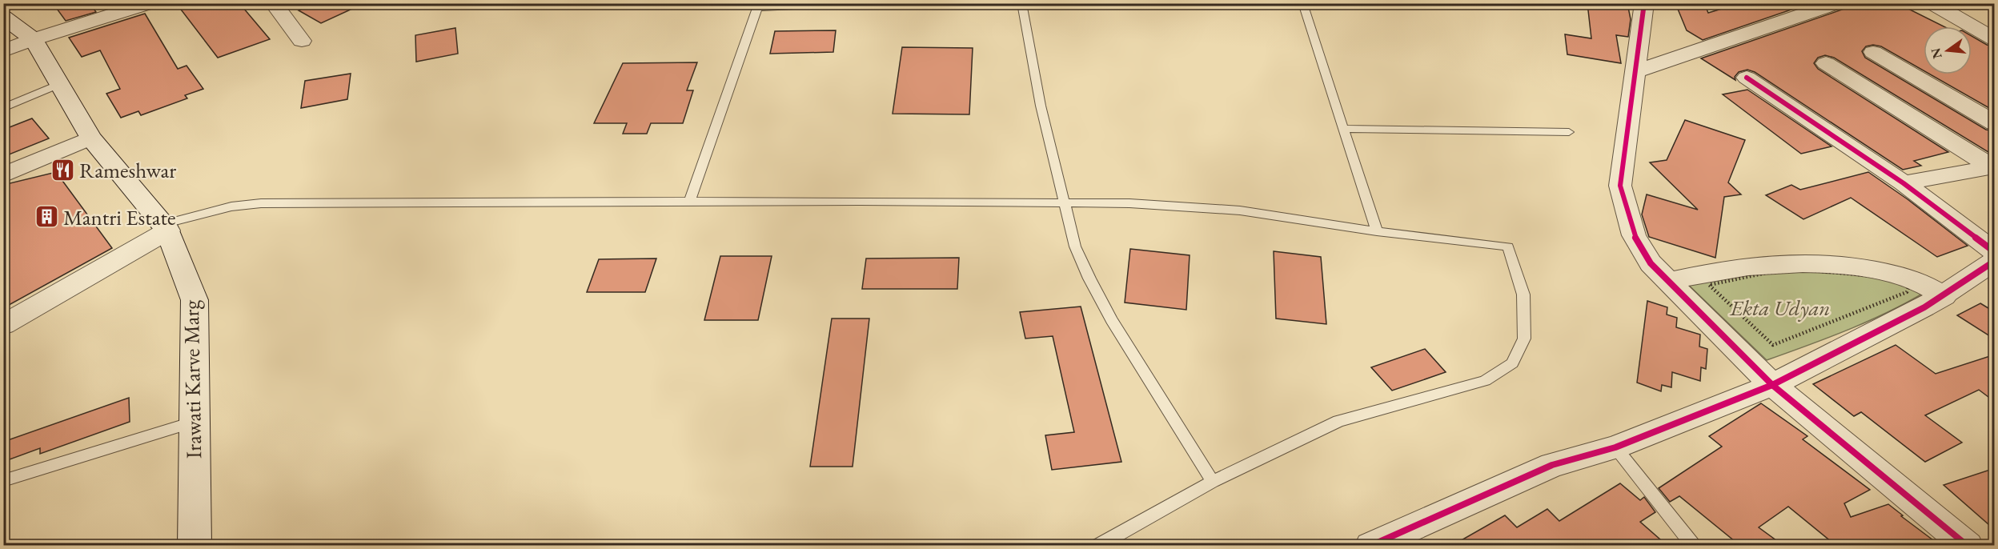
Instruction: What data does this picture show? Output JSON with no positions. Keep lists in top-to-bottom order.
{
  "streets": {
    "main road": ["Irawati Karve Marg"]
  },
  "parks": ["Ekta Udyan"],
  "places": {
    "restaurant": ["Rameshwar"],
    "building": ["Mantri Estate"]
  },
  "north": "left"
}
